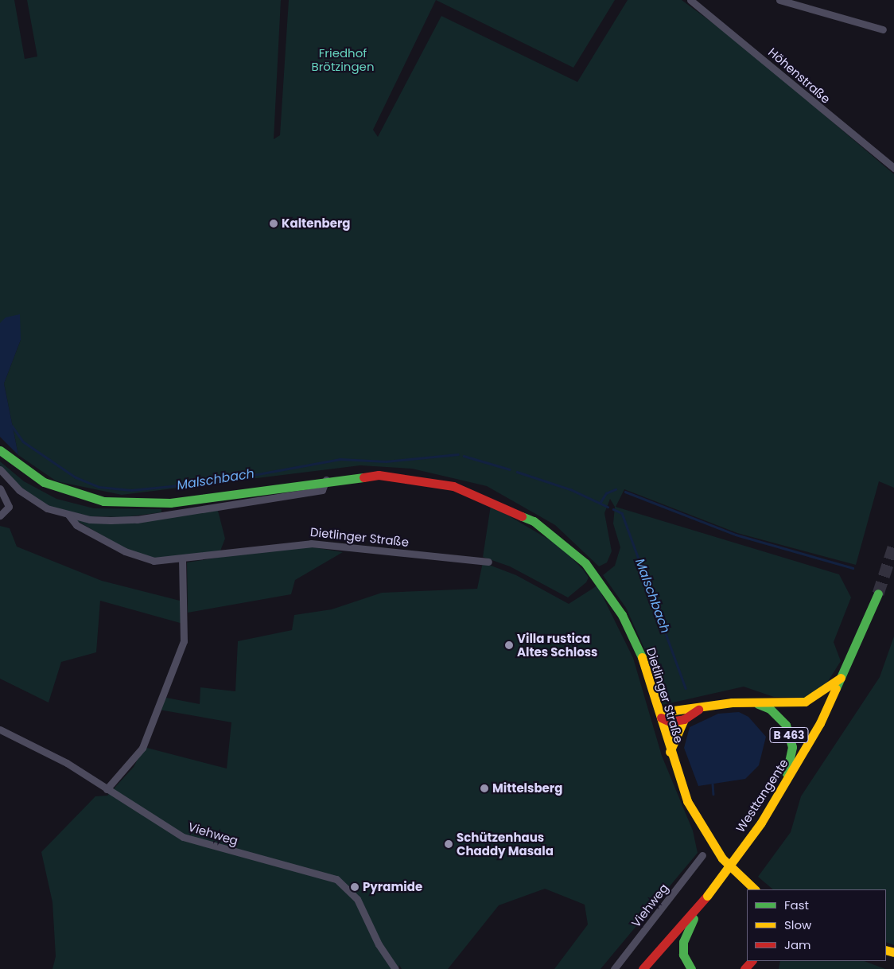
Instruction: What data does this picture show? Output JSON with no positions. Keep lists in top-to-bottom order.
{
  "streets": {
    "main road": ["Dietlinger Straße", "B 463", "Westtangente"],
    "street": ["Höhenstraße", "Viehweg"]
  },
  "crossings": [
    ["B 463", "Westtangente"]
  ],
  "water": ["Malschbach"],
  "parks": ["Friedhof Brötzingen"],
  "places": [
    "Kaltenberg",
    "Villa rustica Altes Schloss",
    "Mittelsberg",
    "Schützenhaus Chaddy Masala",
    "Pyramide"
  ],
  "legend": ["Fast", "Slow", "Jam"]
}
